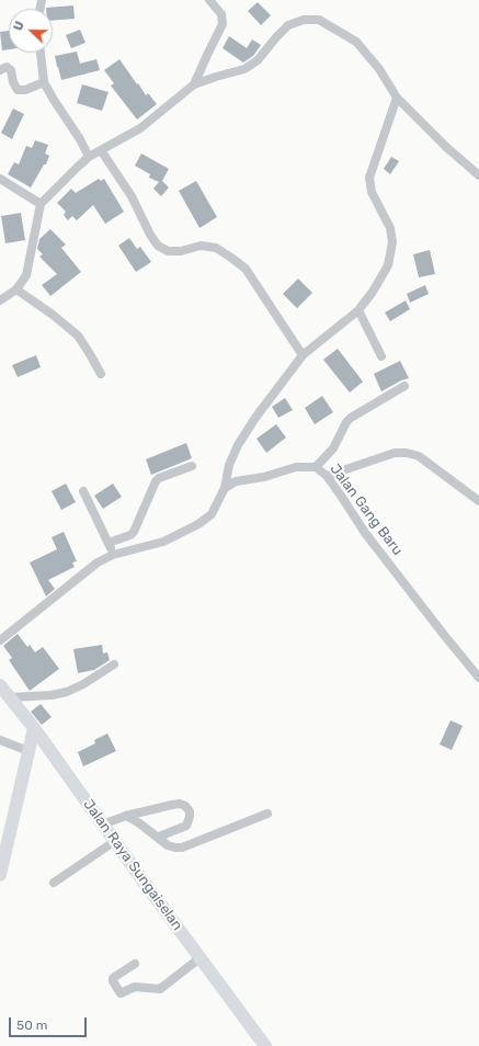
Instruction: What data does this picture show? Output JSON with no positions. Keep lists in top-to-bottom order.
{
  "streets": {
    "main road": ["Jalan Raya Sungaiselan"],
    "street": ["Jalan Gang Baru"]
  },
  "scale_bar": "50 m",
  "north": "left"
}
